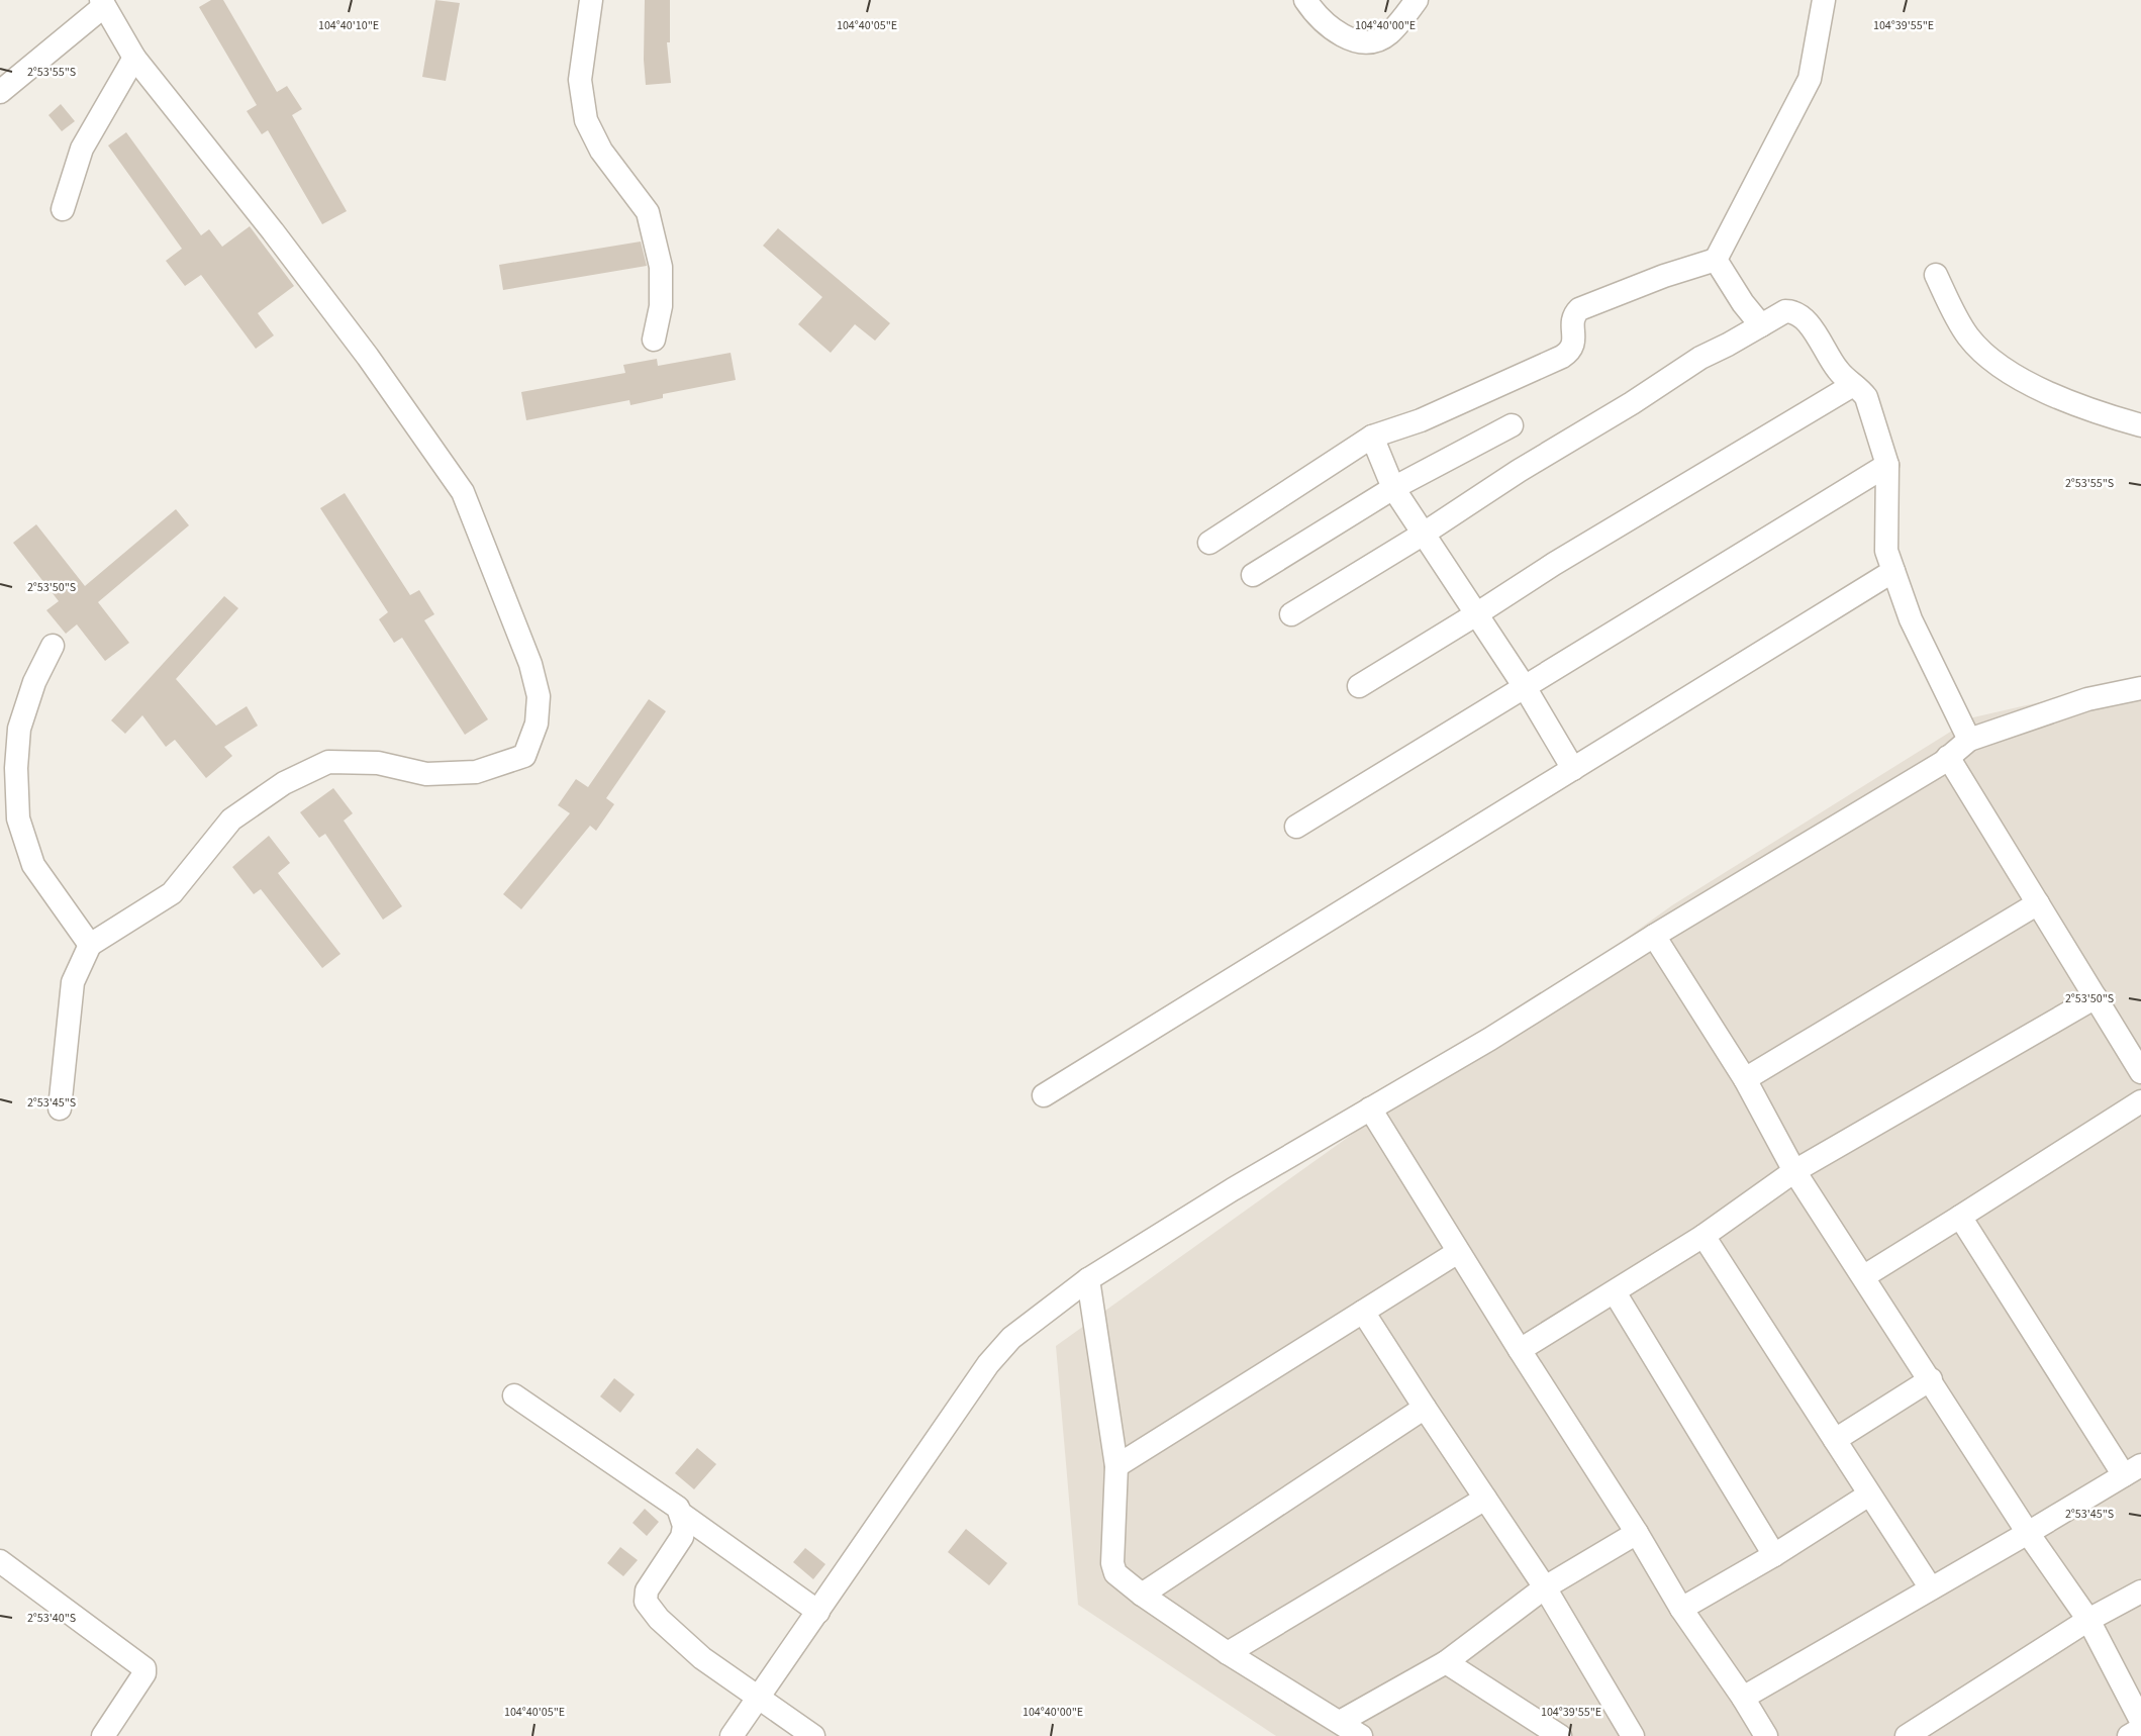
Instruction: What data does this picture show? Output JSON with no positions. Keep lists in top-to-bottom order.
{
  "coordinates": [
    "104°40'10\"E",
    "104°40'05\"E",
    "104°40'00\"E",
    "104°39'55\"E",
    "2°53'55\"S",
    "2°53'50\"S",
    "2°53'45\"S",
    "2°53'40\"S"
  ]
}
